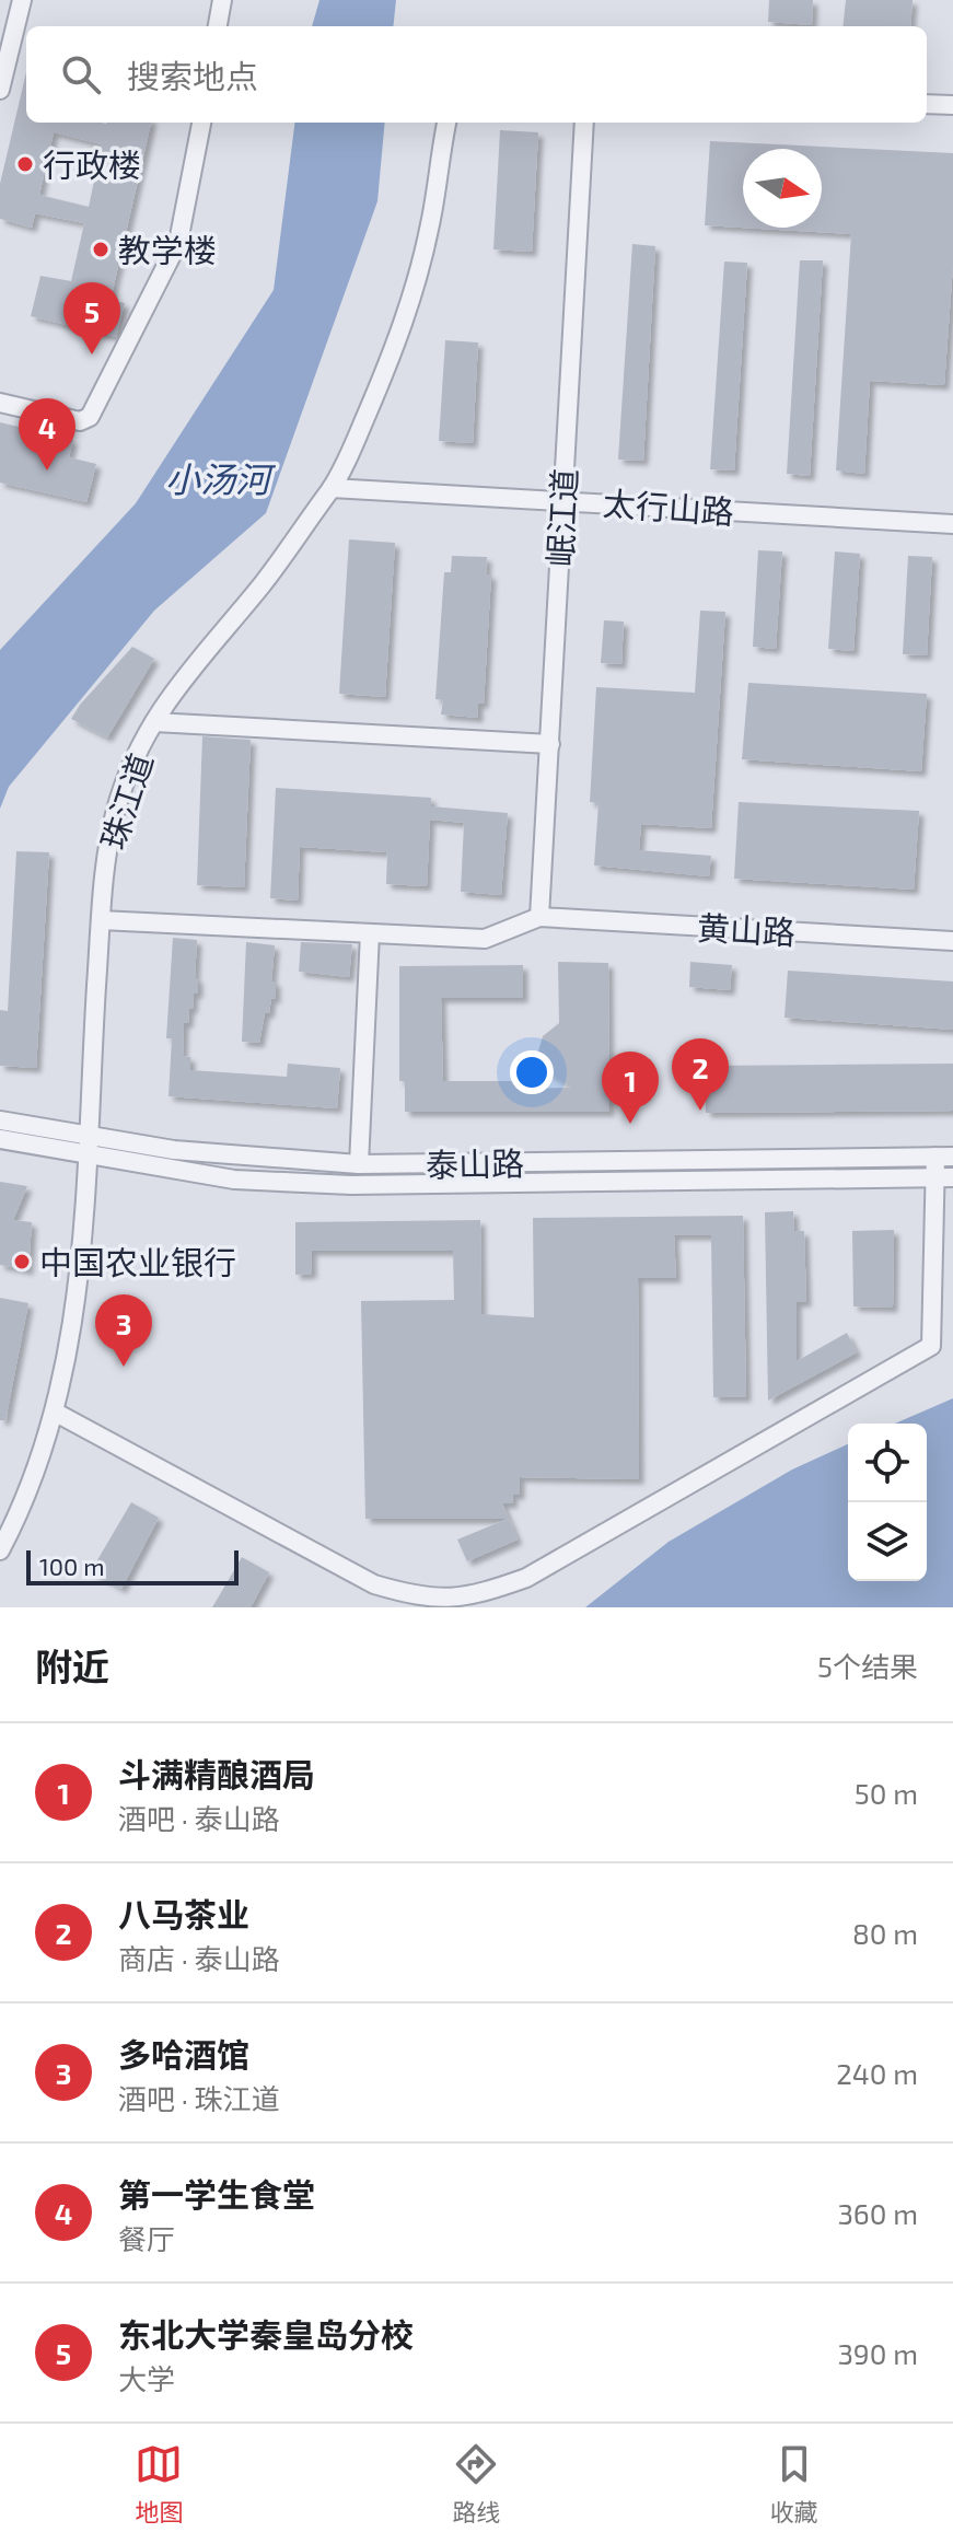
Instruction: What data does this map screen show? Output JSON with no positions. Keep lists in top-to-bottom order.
{
  "streets": {
    "street": [
      "太行山路",
      "岷江道",
      "珠江道",
      "黄山路",
      "泰山路"
    ]
  },
  "crossings": [
    ["太行山路", "岷江道"],
    ["太行山路", "珠江道"],
    ["岷江道", "黄山路"],
    ["珠江道", "泰山路"]
  ],
  "water": ["小汤河"],
  "places": ["行政楼", "教学楼", "中国农业银行"],
  "scale_bar": "100 m",
  "north": "right",
  "page": {
    "search": "搜索地点",
    "pins": [
      "5",
      "4",
      "2",
      "1",
      "3"
    ],
    "scale": "100 m",
    "heading": ["附近", "5个结果"],
    "list": [
      {
        "mark": "1",
        "name": "斗满精酿酒局",
        "note": "酒吧 · 泰山路",
        "value": "50 m"
      },
      {
        "mark": "2",
        "name": "八马茶业",
        "note": "商店 · 泰山路",
        "value": "80 m"
      },
      {
        "mark": "3",
        "name": "多哈酒馆",
        "note": "酒吧 · 珠江道",
        "value": "240 m"
      },
      {
        "mark": "4",
        "name": "第一学生食堂",
        "note": "餐厅",
        "value": "360 m"
      },
      {
        "mark": "5",
        "name": "东北大学秦皇岛分校",
        "note": "大学",
        "value": "390 m"
      }
    ],
    "nav": ["地图", "路线", "收藏"]
  }
}
